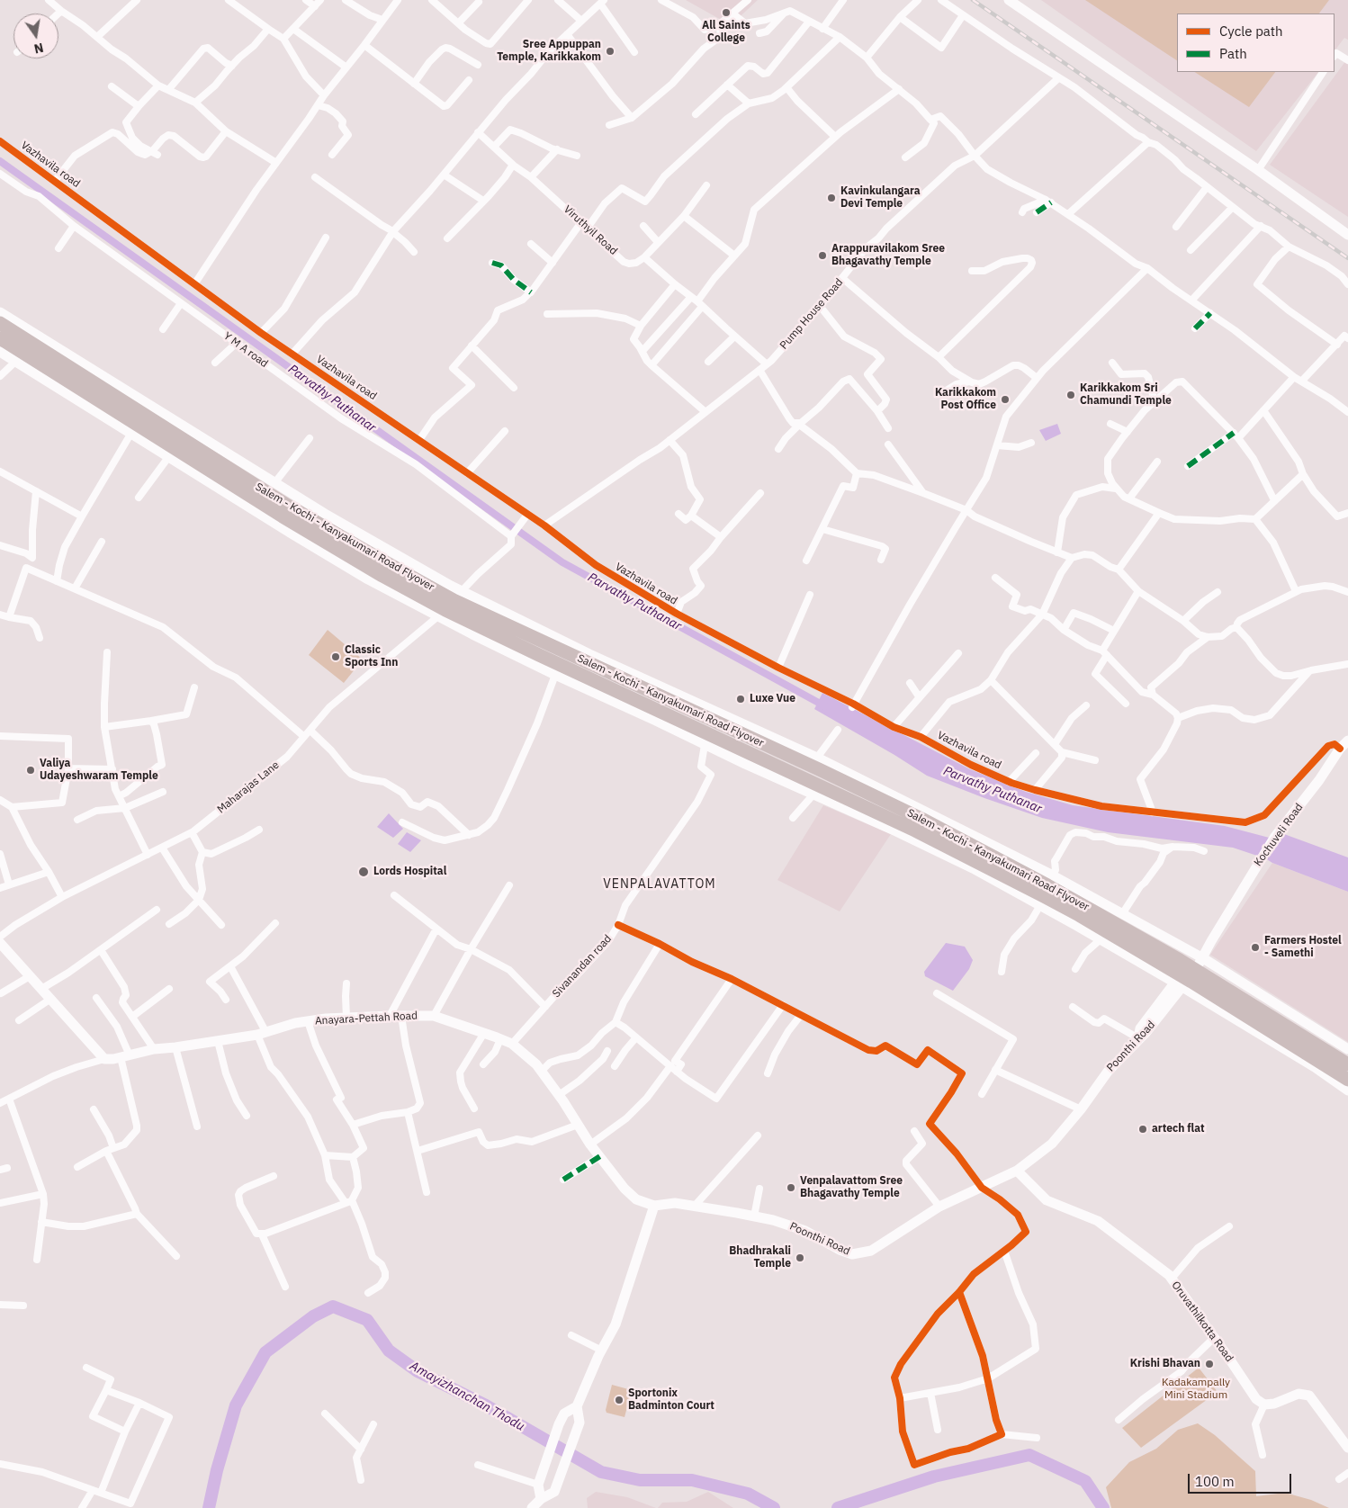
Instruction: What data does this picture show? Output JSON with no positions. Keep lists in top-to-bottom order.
{
  "streets": {
    "highway": ["Salem - Kochi - Kanyakumari Road Flyover"],
    "street": [
      "Vazhavila road",
      "Viruthyil Road",
      "Pump House Road",
      "Y M A road",
      "Maharajas Lane",
      "Kochuveli Road",
      "Sivanandan road",
      "Anayara-Pettah Road",
      "Poonthi Road",
      "Oruvathilkotta Road"
    ]
  },
  "crossings": [
    ["Vazhavila road", "Pump House Road"],
    ["Vazhavila road", "Maharajas Lane"],
    ["Vazhavila road", "Kochuveli Road"],
    ["Y M A road", "Maharajas Lane"],
    ["Salem - Kochi - Kanyakumari Road Flyover", "Maharajas Lane"],
    ["Salem - Kochi - Kanyakumari Road Flyover", "Poonthi Road"],
    ["Kochuveli Road", "Poonthi Road"],
    ["Sivanandan road", "Anayara-Pettah Road"],
    ["Anayara-Pettah Road", "Poonthi Road"],
    ["Poonthi Road", "Oruvathilkotta Road"]
  ],
  "districts": ["VENPALAVATTOM"],
  "water": ["Parvathy Puthanar", "Amayizhanchan Thodu"],
  "parks": ["Kadakampally Mini Stadium"],
  "places": [
    "All Saints College",
    "Sree Appuppan Temple, Karikkakom",
    "Kavinkulangara Devi Temple",
    "Arappuravilakom Sree Bhagavathy Temple",
    "Karikkakom Sri Chamundi Temple",
    "Karikkakom Post Office",
    "Classic Sports Inn",
    "Luxe Vue",
    "Valiya Udayeshwaram Temple",
    "Lords Hospital",
    "Farmers Hostel - Samethi",
    "artech flat",
    "Venpalavattom Sree Bhagavathy Temple",
    "Bhadhrakali Temple",
    "Krishi Bhavan",
    "Sportonix Badminton Court"
  ],
  "legend": ["Cycle path", "Path"],
  "scale_bar": "100 m",
  "north": "bottom"
}
